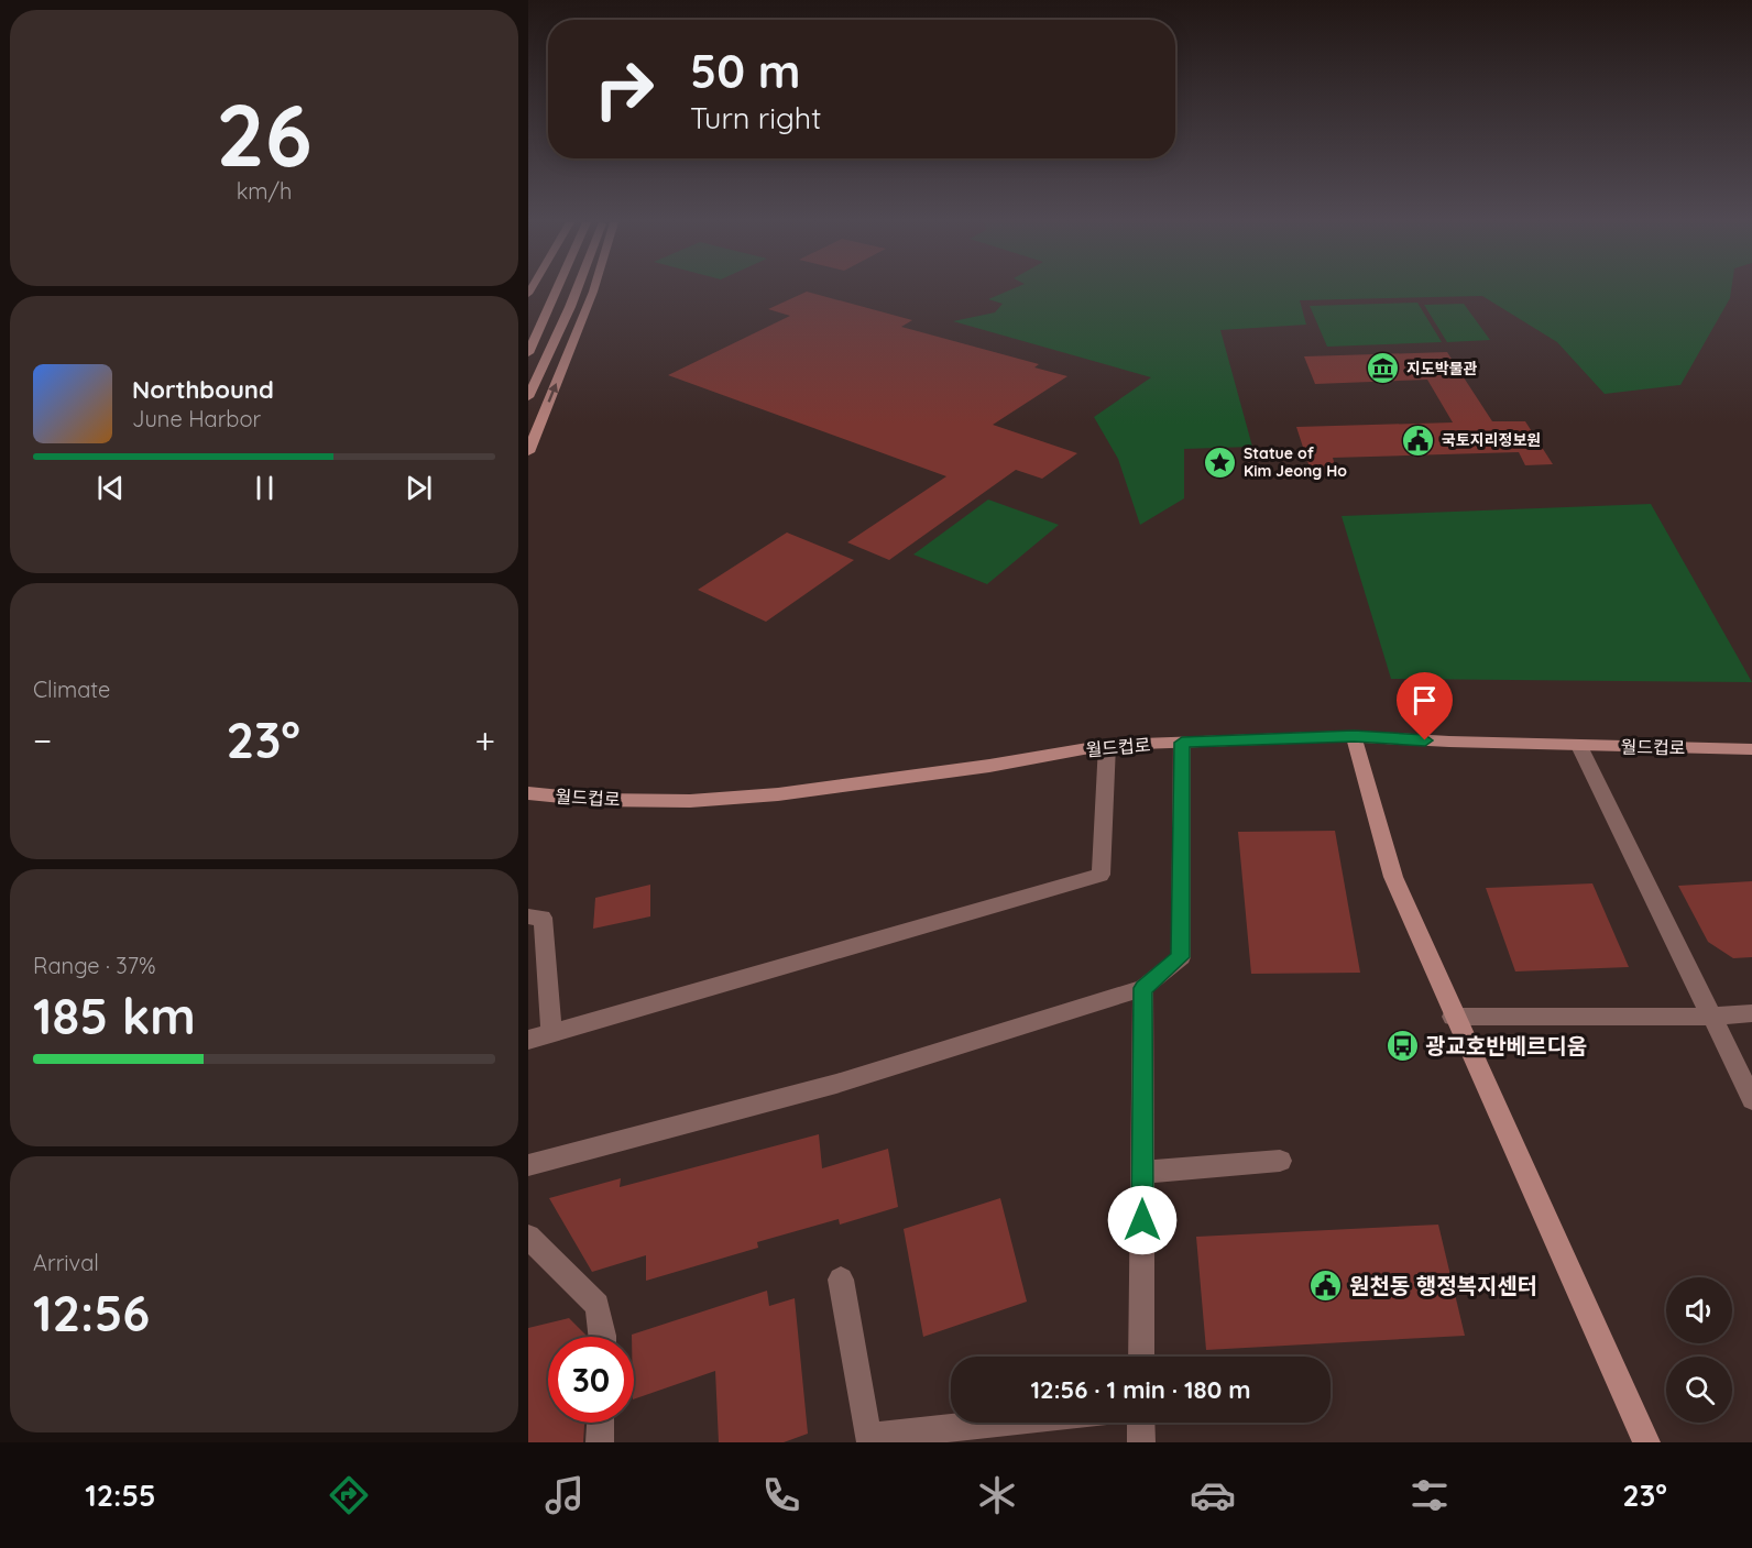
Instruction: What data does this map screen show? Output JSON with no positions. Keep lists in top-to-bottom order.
{
  "streets": {
    "main road": ["월드컵로"]
  },
  "places": {
    "museum": ["지도박물관"],
    "public building": ["국토지리정보원", "원천동 행정복지센터"],
    "place": ["Statue of Kim Jeong Ho"],
    "bus stop": ["광교호반베르디움"]
  },
  "page": {
    "tile": [
      ["26", "km/h"],
      "Climate",
      ["Range · 37%", "185 km"],
      ["Arrival", "12:56"]
    ],
    "turn": ["50 m", "Turn right"],
    "song": ["Northbound", "June Harbor"],
    "heat": ["−", "23°", "+"],
    "limit": "30",
    "trip": "12:56 · 1 min · 180 m",
    "tabs": ["12:55", "23°"]
  }
}
